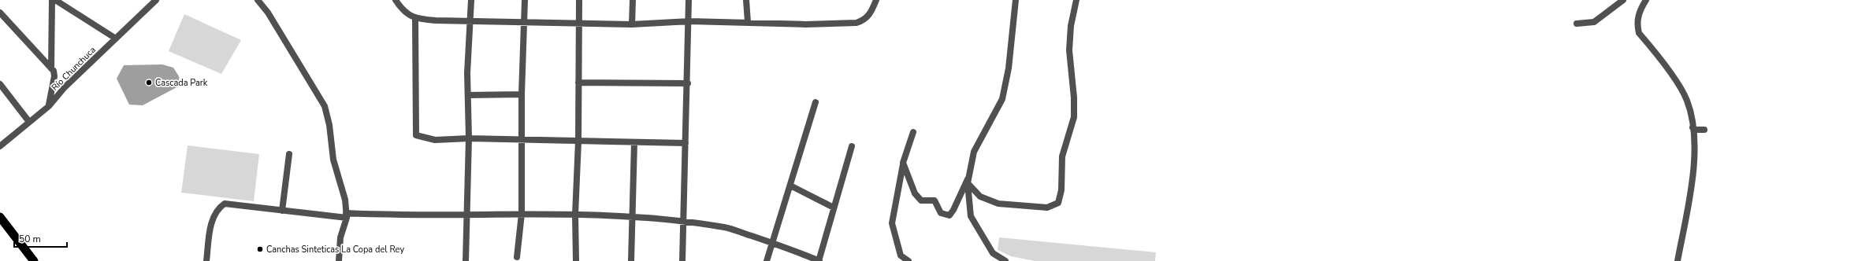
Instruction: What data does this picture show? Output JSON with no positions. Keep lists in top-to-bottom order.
{
  "streets": {
    "street": ["Río Chunchuca"]
  },
  "places": ["Cascada Park", "Canchas Sinteticas La Copa del Rey"],
  "scale_bar": "50 m"
}
